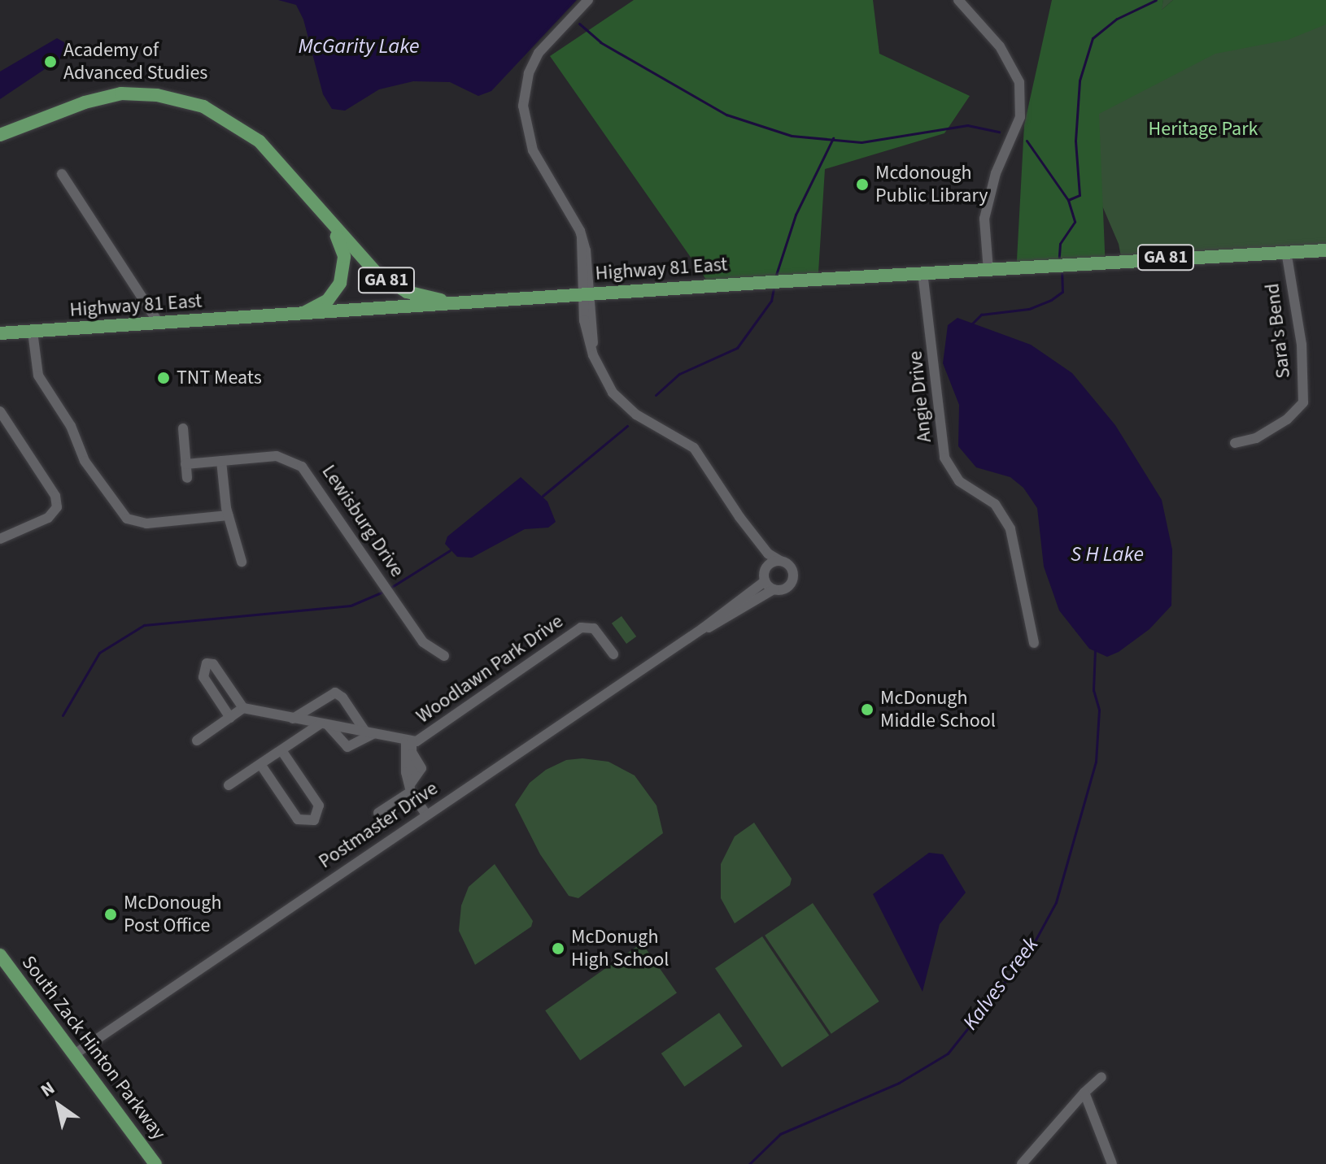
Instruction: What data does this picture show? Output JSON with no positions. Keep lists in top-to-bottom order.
{
  "streets": {
    "main road": ["GA 81", "Highway 81 East", "South Zack Hinton Parkway"],
    "street": [
      "Sara's Bend",
      "Angie Drive",
      "Lewisburg Drive",
      "Woodlawn Park Drive",
      "Postmaster Drive"
    ]
  },
  "crossings": [
    ["GA 81", "Highway 81 East"],
    ["Highway 81 East", "Sara's Bend"],
    ["Highway 81 East", "Angie Drive"],
    ["Woodlawn Park Drive", "Postmaster Drive"],
    ["Postmaster Drive", "South Zack Hinton Parkway"]
  ],
  "water": ["McGarity Lake", "S H Lake", "Kalves Creek"],
  "parks": ["Heritage Park"],
  "places": [
    "Academy of Advanced Studies",
    "Mcdonough Public Library",
    "TNT Meats",
    "McDonugh Middle School",
    "McDonough Post Office",
    "McDonugh High School"
  ],
  "north": "top left"
}
